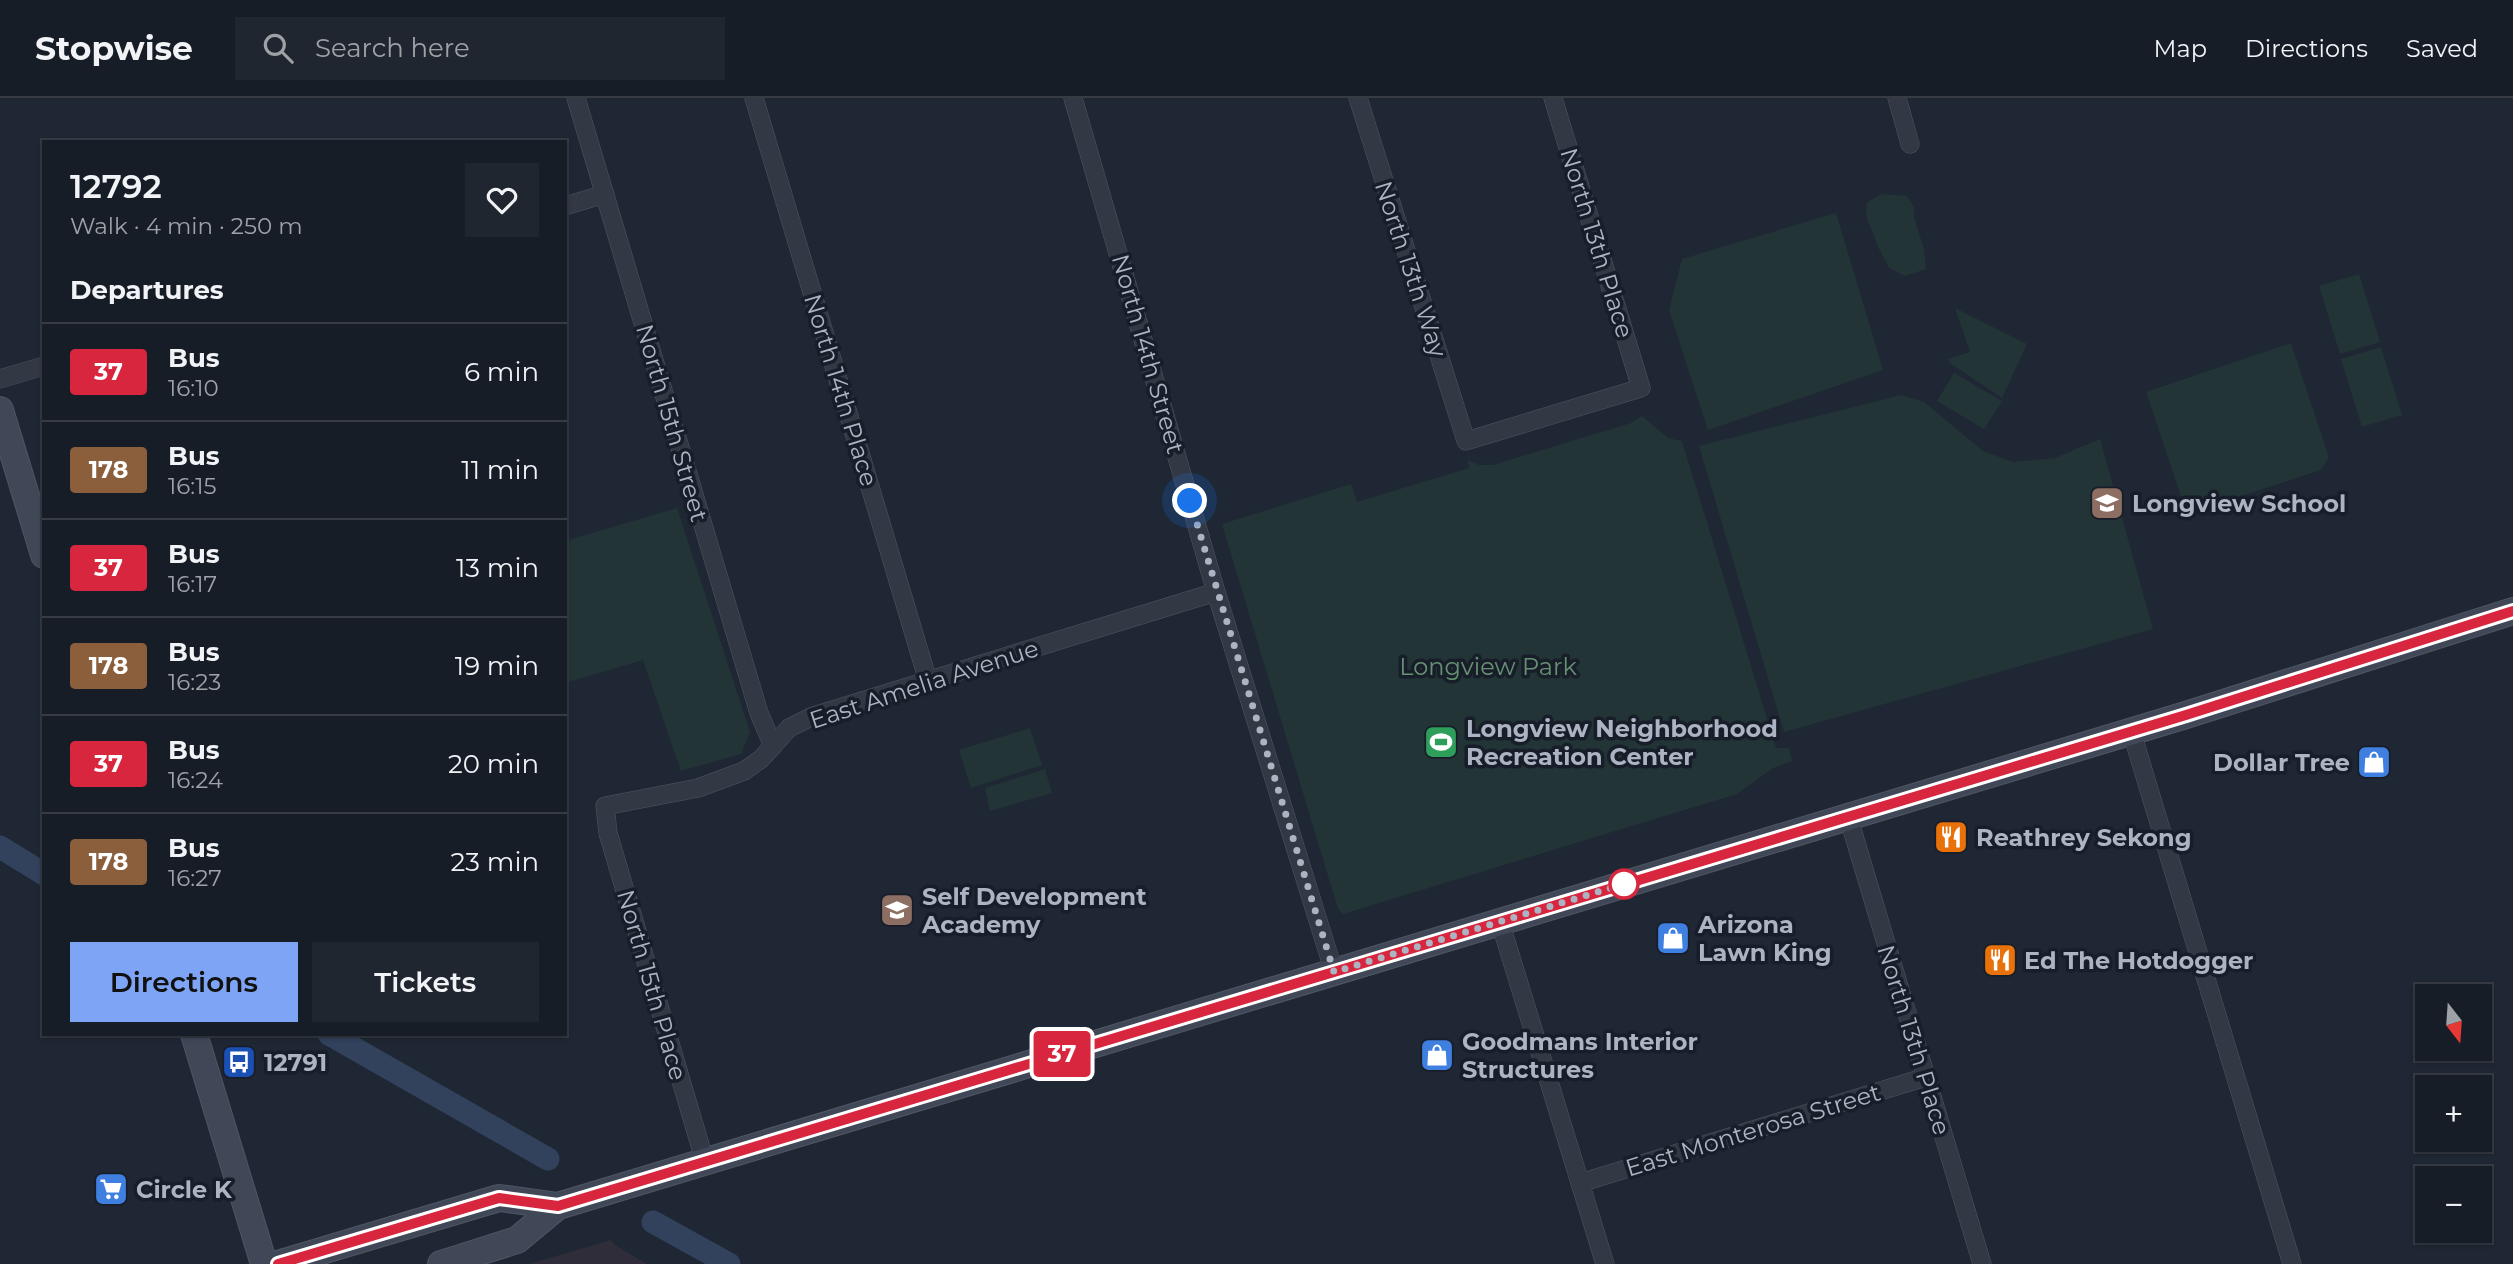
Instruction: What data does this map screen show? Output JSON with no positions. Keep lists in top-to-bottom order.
{
  "streets": {
    "street": [
      "North 13th Place",
      "North 13th Way",
      "North 14th Street",
      "North 14th Place",
      "North 15th Street",
      "East Amelia Avenue",
      "North 15th Place",
      "East Monterosa Street"
    ]
  },
  "crossings": [
    ["North 13th Place", "North 13th Way"],
    ["North 13th Place", "East Monterosa Street"],
    ["North 14th Street", "East Amelia Avenue"],
    ["North 14th Place", "East Amelia Avenue"],
    ["North 15th Street", "East Amelia Avenue"],
    ["East Amelia Avenue", "North 15th Place"]
  ],
  "parks": ["Longview Park"],
  "places": {
    "school or university": ["Longview School", "Self Development Academy"],
    "sports": ["Longview Neighborhood Recreation Center"],
    "shop": ["Dollar Tree", "Arizona Lawn King", "Goodmans Interior Structures"],
    "restaurant": ["Reathrey Sekong", "Ed The Hotdogger"],
    "bus stop": ["12791"],
    "supermarket": ["Circle K"]
  },
  "lines": ["bus line 37"],
  "north": "bottom",
  "page": {
    "header": "Stopwise",
    "search": "Search here",
    "nav": ["Map", "Directions", "Saved"],
    "on_map": "37",
    "heading": [
      ["12792", "Walk · 4 min · 250 m"],
      "Departures"
    ],
    "list": [
      {
        "mark": "37",
        "name": "Bus",
        "note": "16:10",
        "value": "6 min"
      },
      {
        "mark": "178",
        "name": "Bus",
        "note": "16:15",
        "value": "11 min"
      },
      {
        "mark": "37",
        "name": "Bus",
        "note": "16:17",
        "value": "13 min"
      },
      {
        "mark": "178",
        "name": "Bus",
        "note": "16:23",
        "value": "19 min"
      },
      {
        "mark": "37",
        "name": "Bus",
        "note": "16:24",
        "value": "20 min"
      },
      {
        "mark": "178",
        "name": "Bus",
        "note": "16:27",
        "value": "23 min"
      }
    ],
    "buttons": ["Directions", "Tickets"],
    "map_buttons": ["+", "−"]
  }
}
